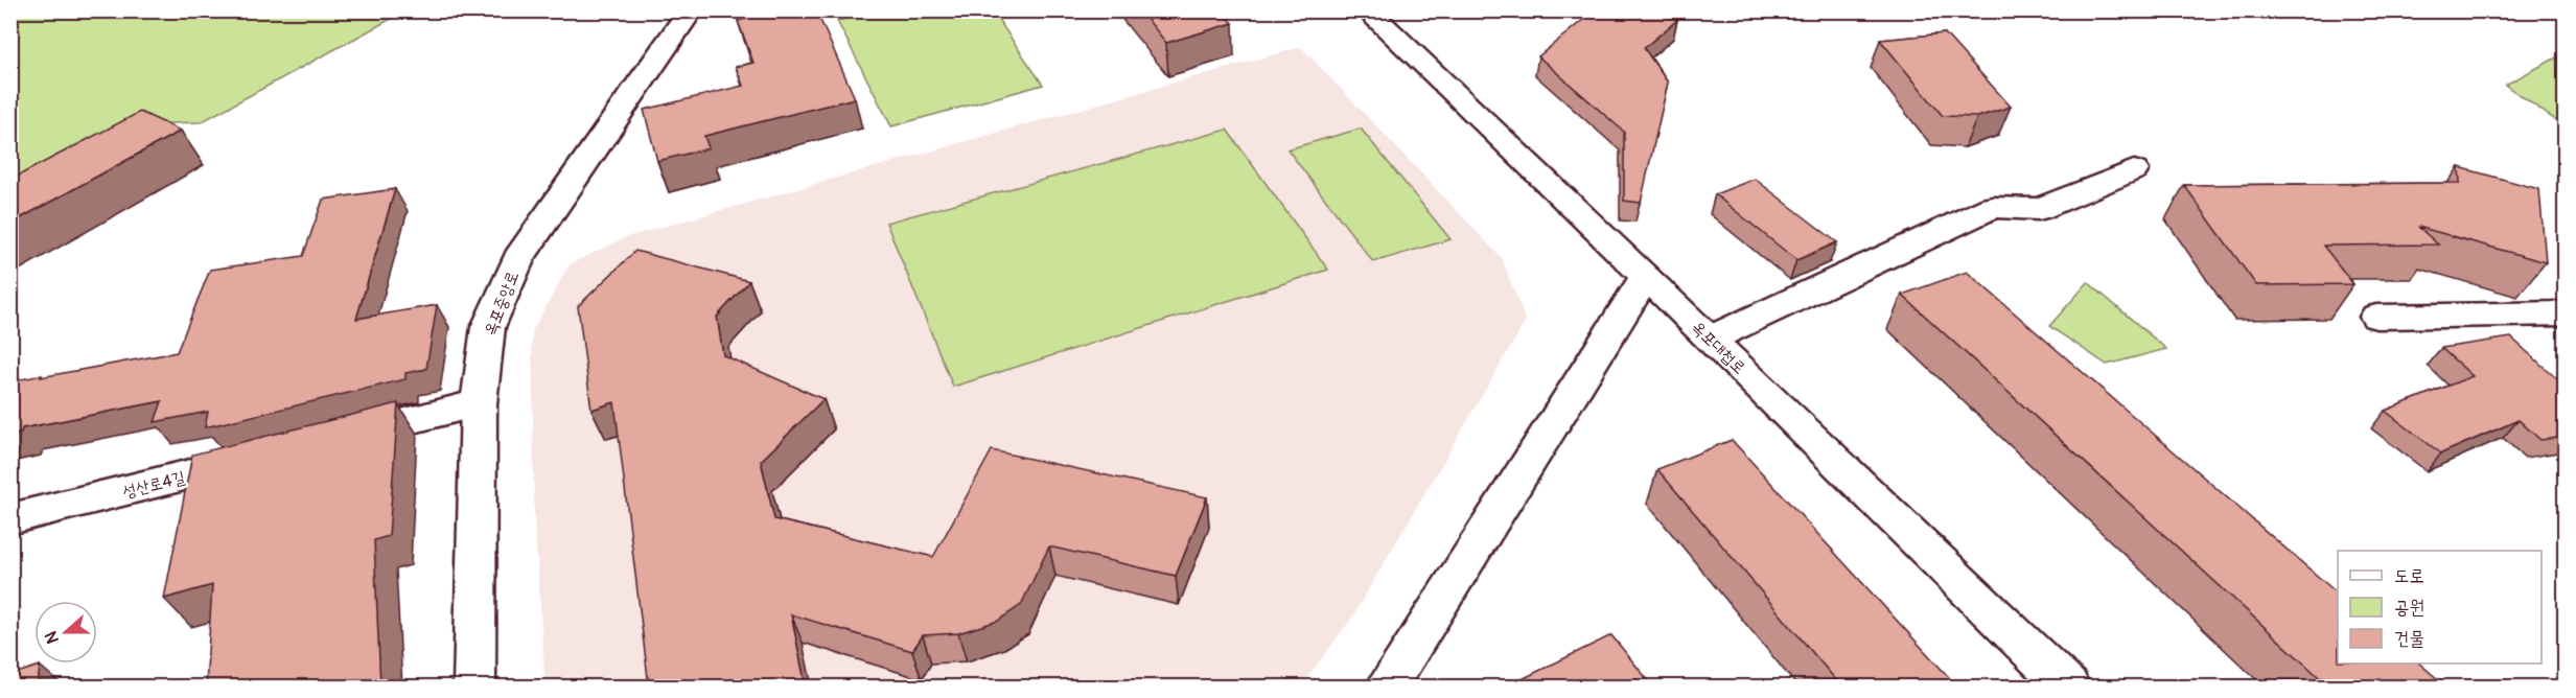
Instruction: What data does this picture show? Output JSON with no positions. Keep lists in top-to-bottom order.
{
  "streets": {
    "street": ["옥포중앙로", "옥포대첩로", "성산로4길"]
  },
  "legend": ["도로", "공원", "건물"],
  "north": "left"
}
